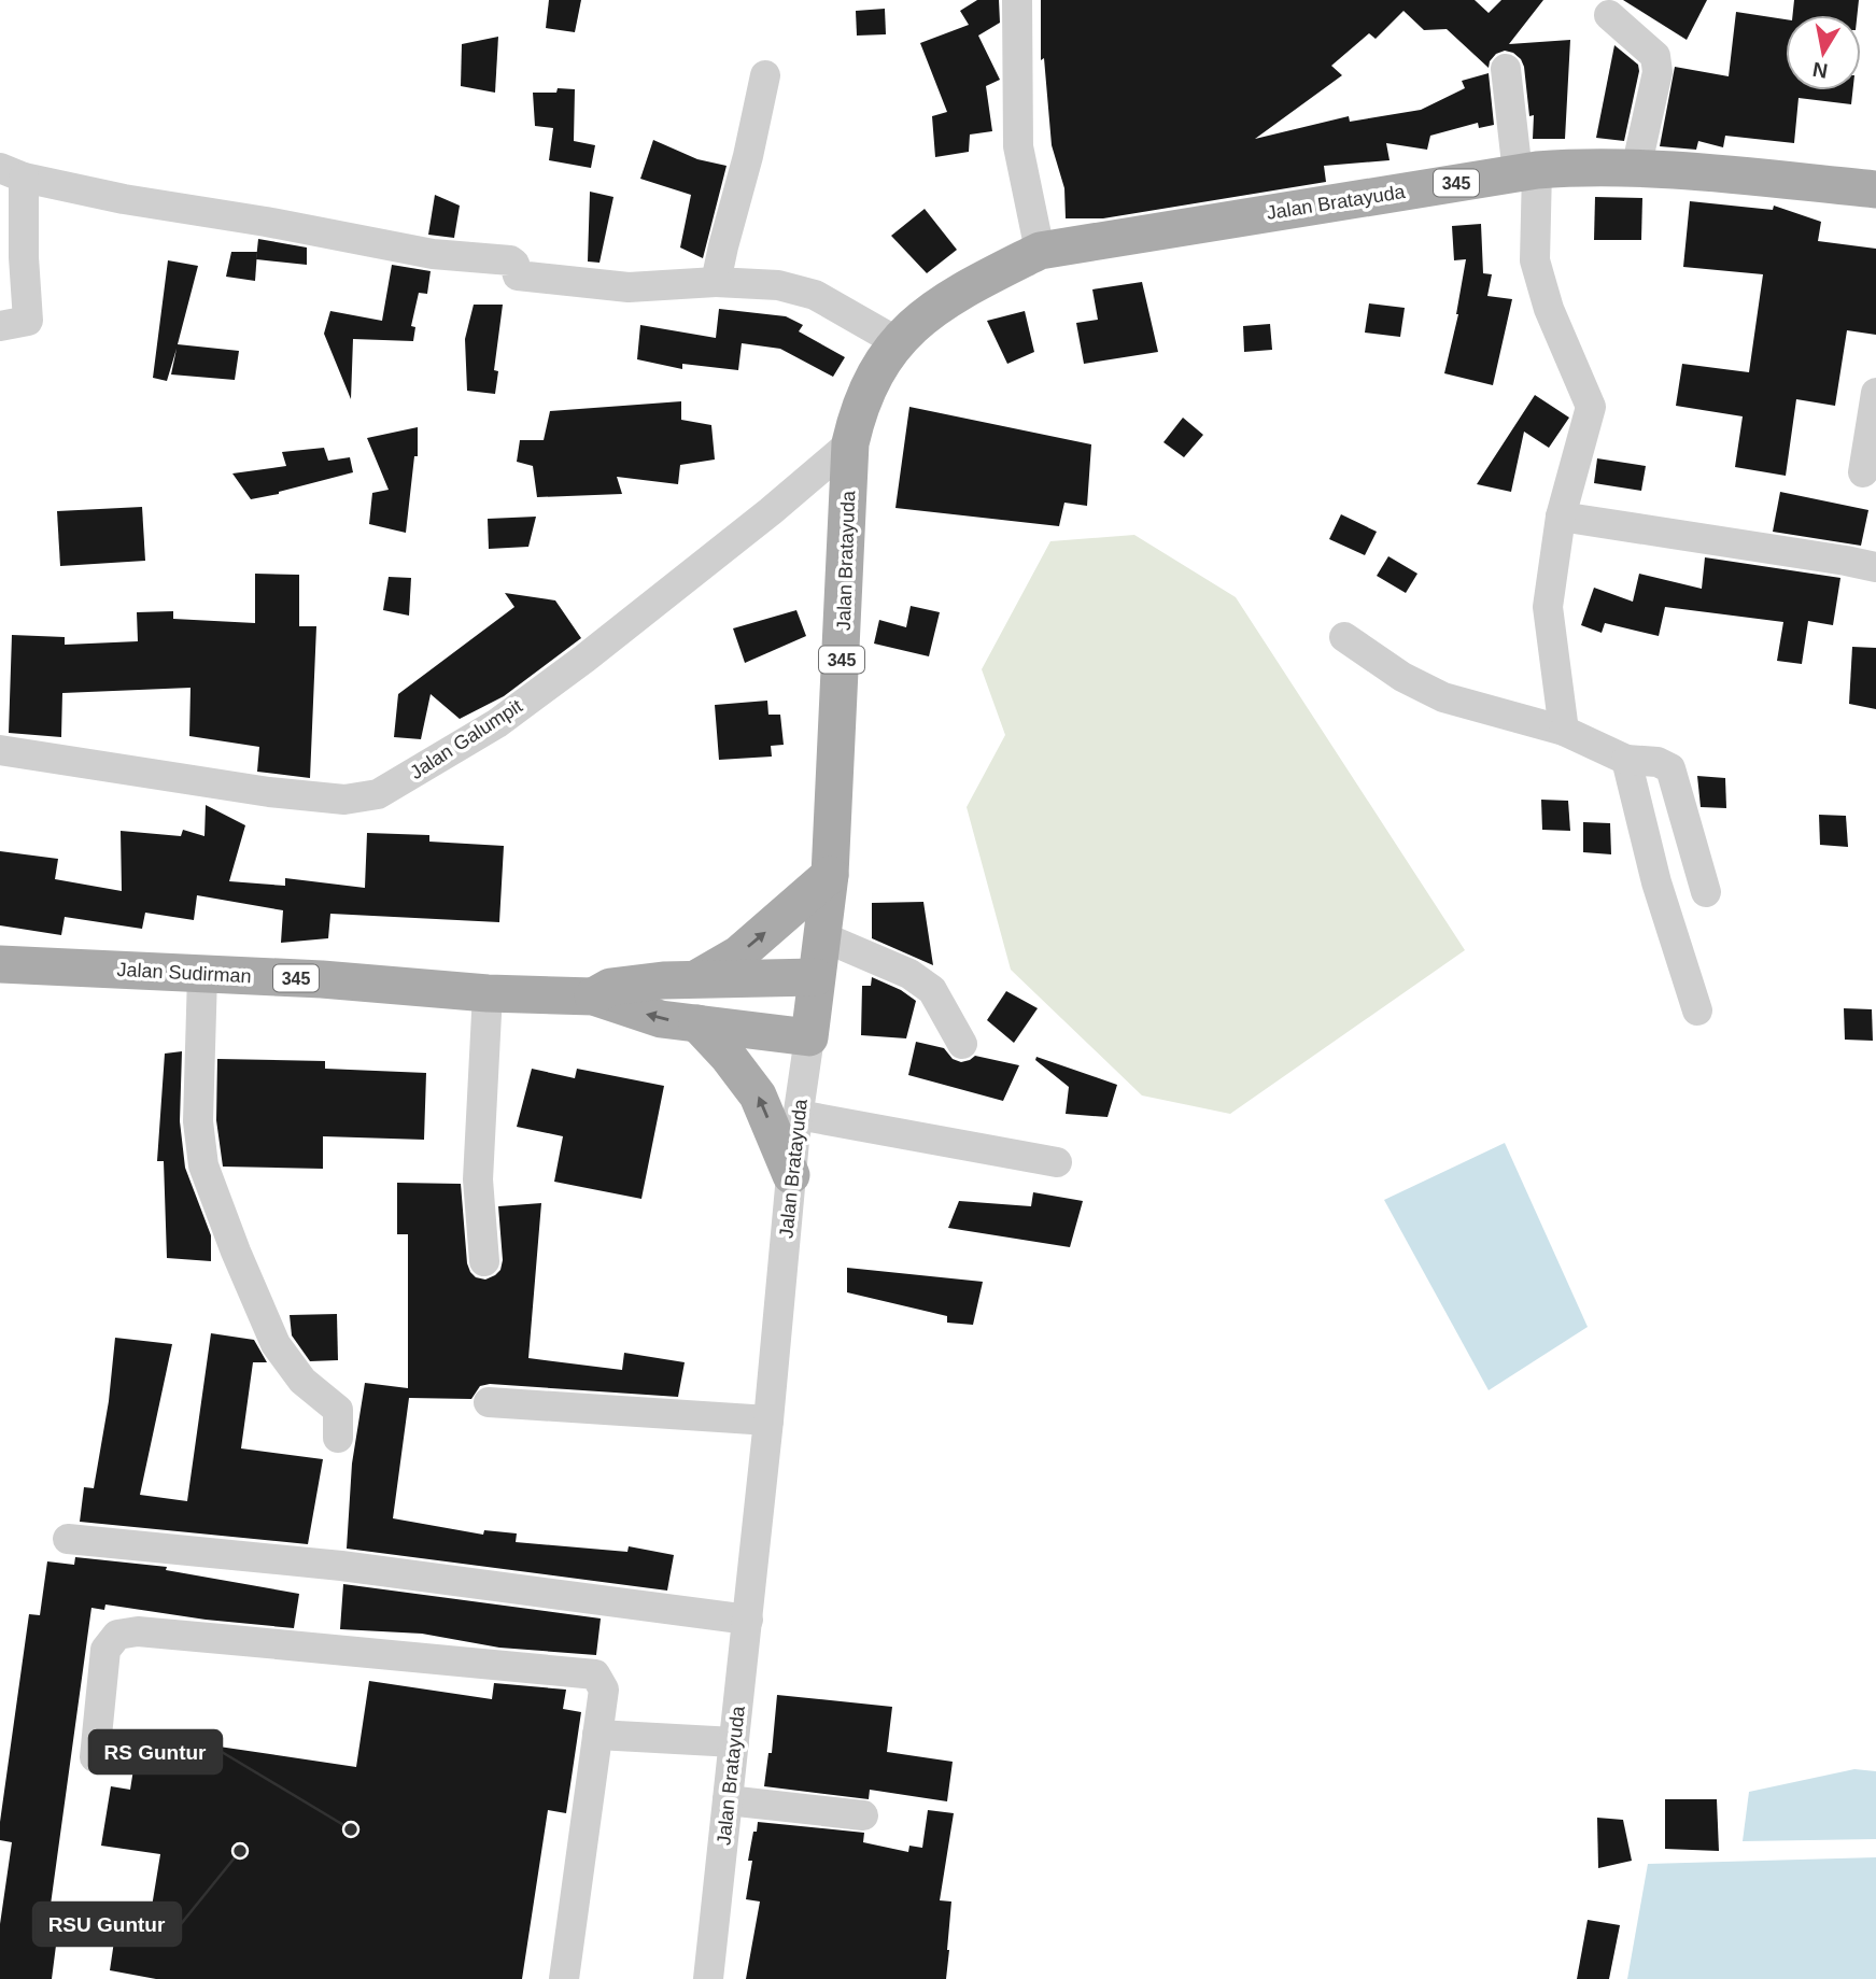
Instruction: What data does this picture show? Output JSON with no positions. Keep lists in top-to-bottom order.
{
  "streets": {
    "main road": ["345", "Jalan Bratayuda", "Jalan Sudirman"],
    "street": ["Jalan Galumpit"]
  },
  "crossings": [
    ["345", "Jalan Bratayuda"],
    ["345", "Jalan Sudirman"],
    ["Jalan Bratayuda", "Jalan Galumpit"]
  ],
  "places": ["RS Guntur", "RSU Guntur"],
  "north": "bottom"
}
